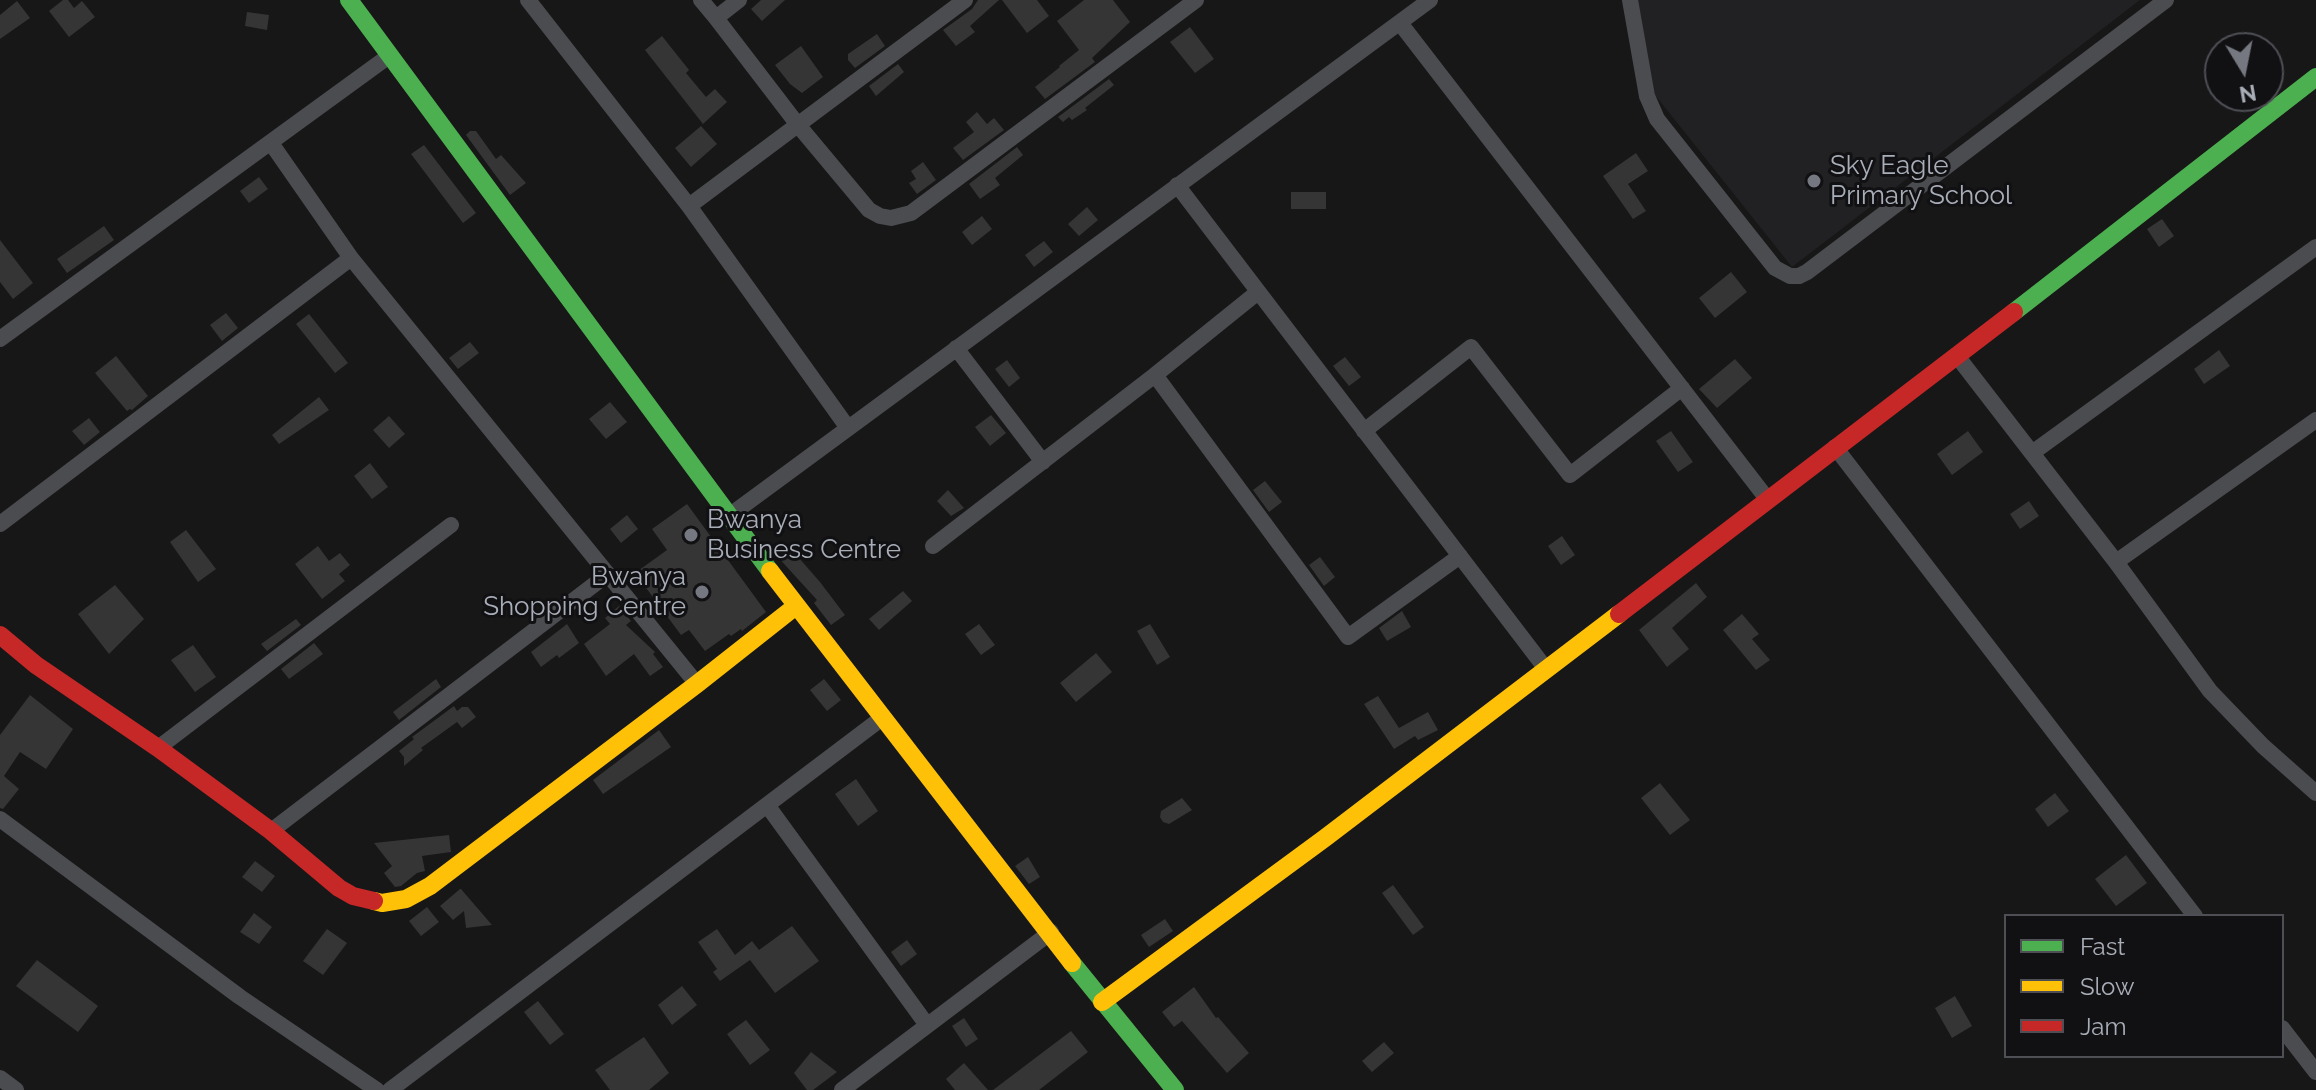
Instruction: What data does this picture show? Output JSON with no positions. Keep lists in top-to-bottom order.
{
  "places": ["Sky Eagle Primary School", "Bwanya Business Centre", "Bwanya Shopping Centre"],
  "legend": ["Fast", "Slow", "Jam"],
  "north": "bottom"
}
